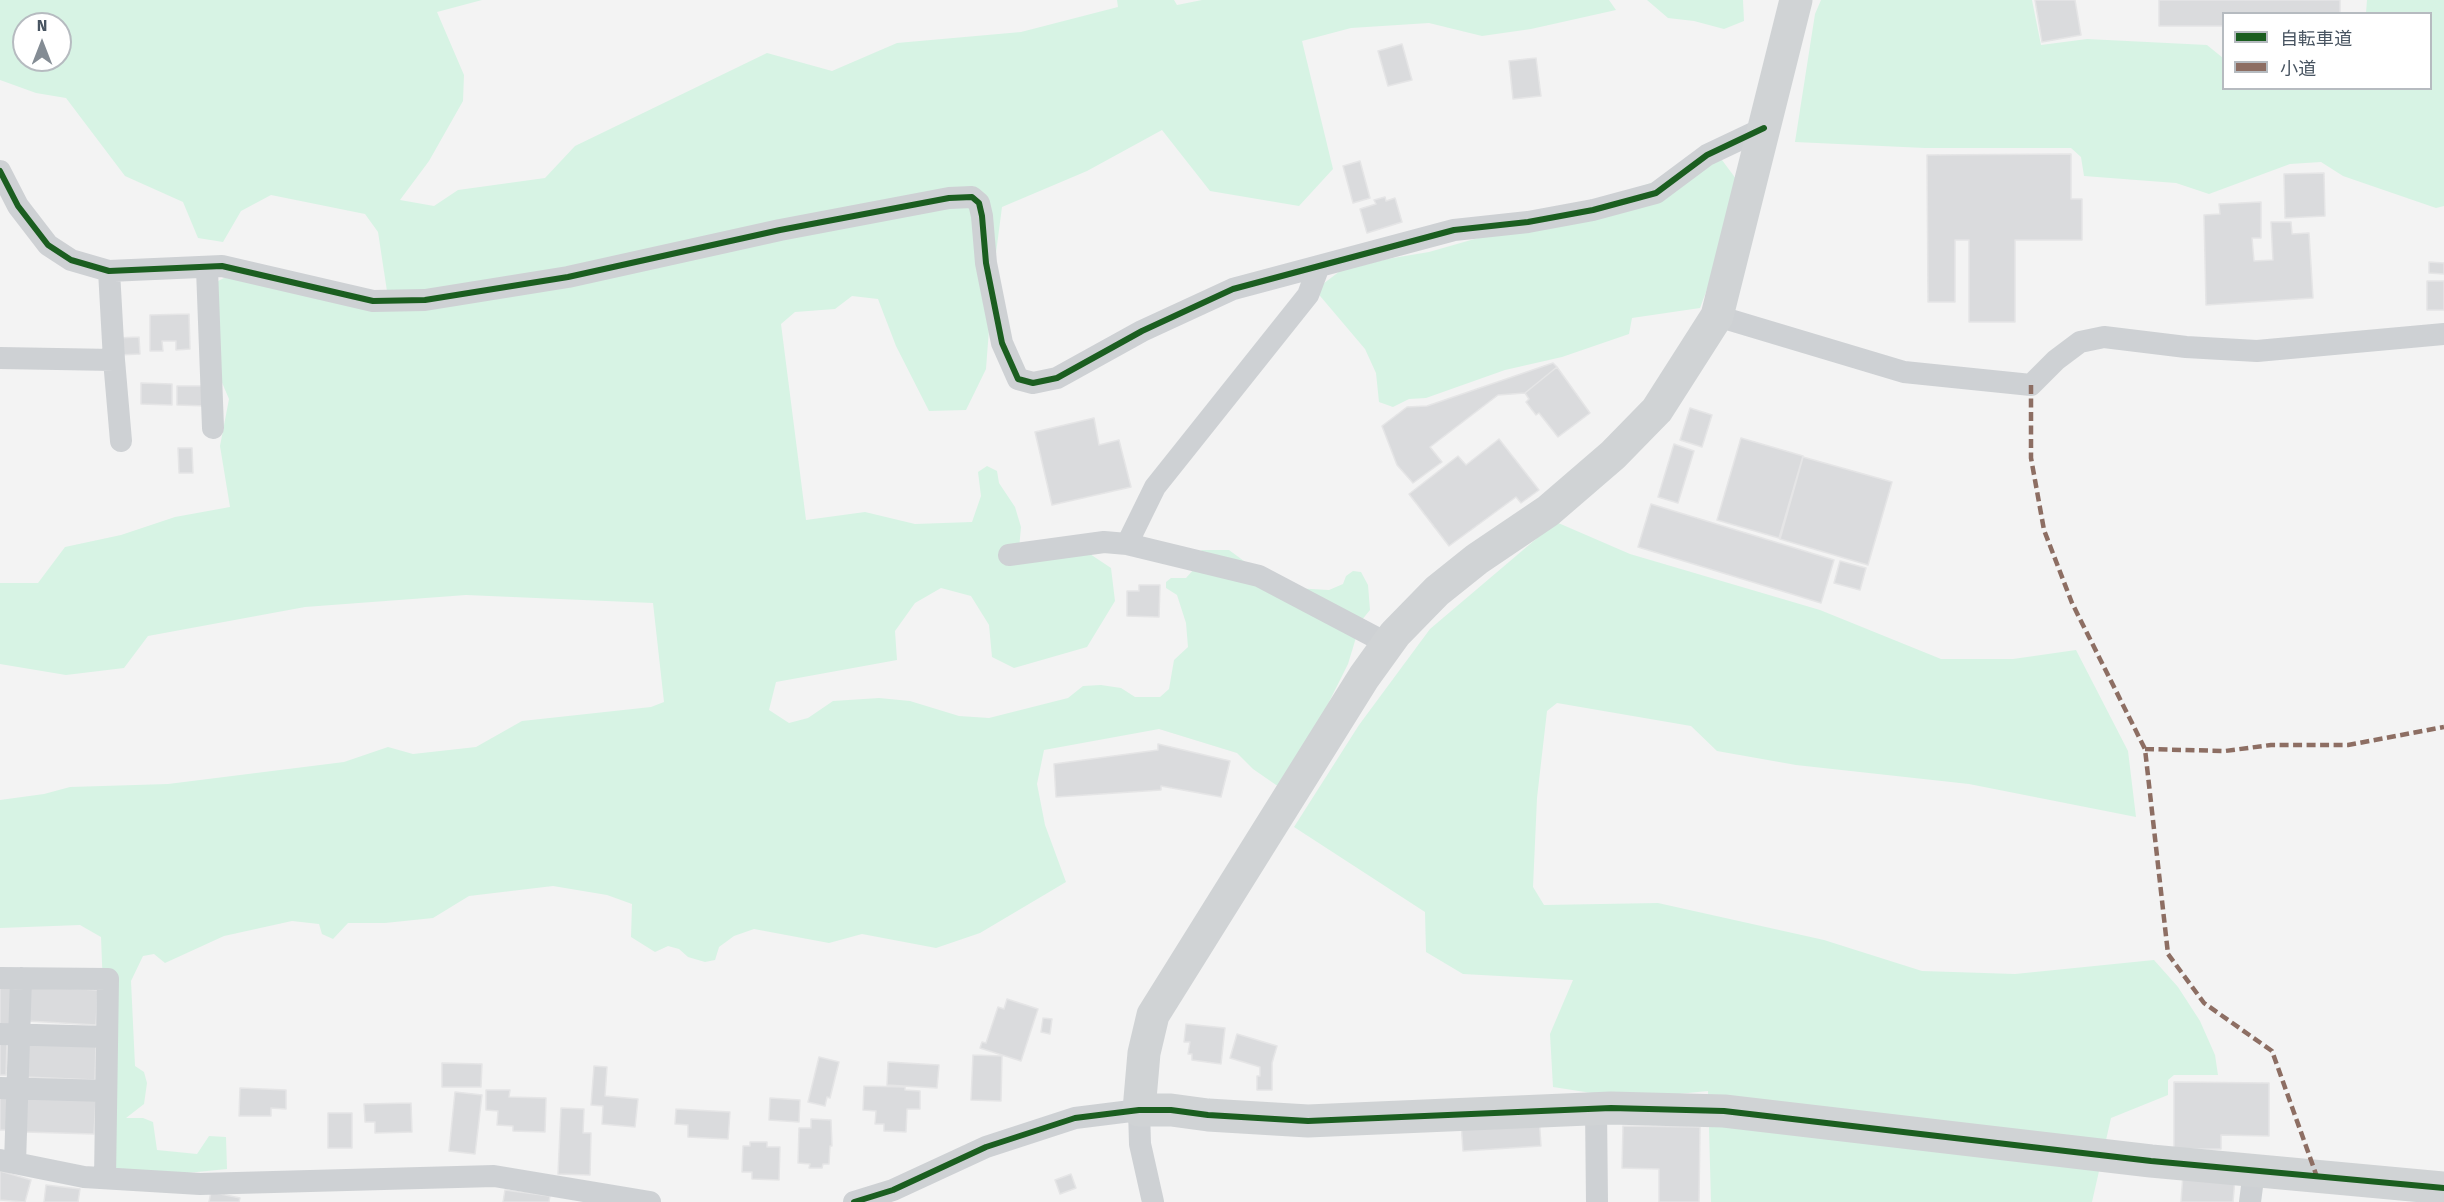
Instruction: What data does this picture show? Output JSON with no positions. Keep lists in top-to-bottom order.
{
  "legend": ["自転車道", "小道"],
  "north": "top"
}
